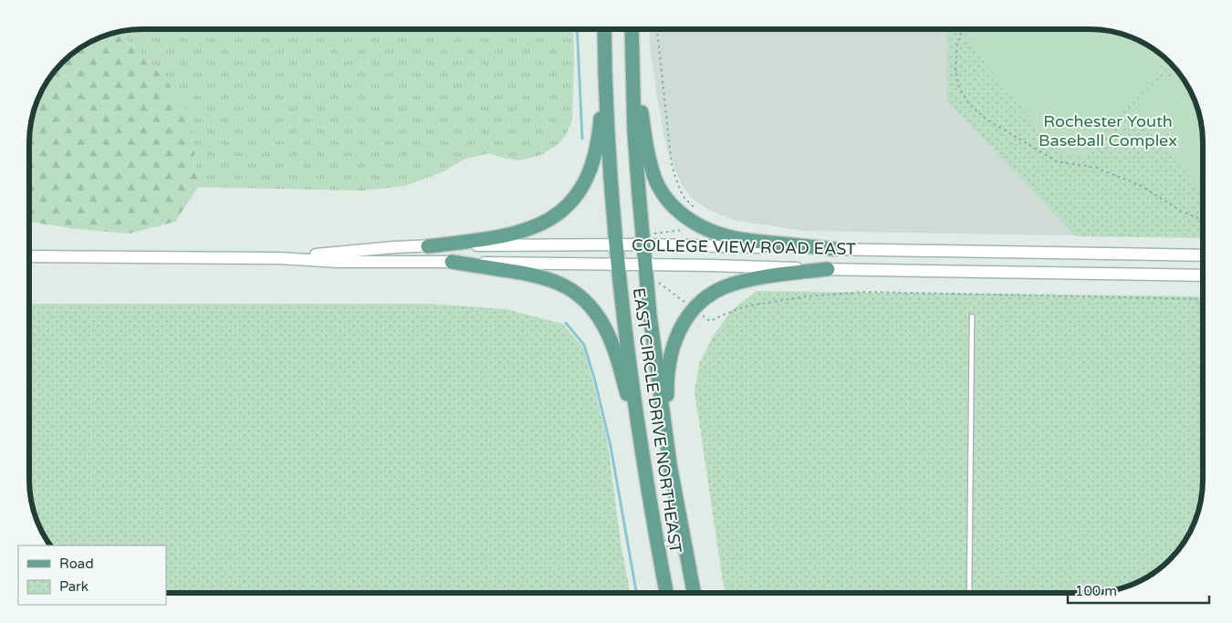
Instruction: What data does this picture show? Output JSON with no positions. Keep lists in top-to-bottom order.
{
  "streets": {
    "main road": ["COLLEGE VIEW ROAD EAST", "EAST CIRCLE DRIVE NORTHEAST"]
  },
  "crossings": [
    ["COLLEGE VIEW ROAD EAST", "EAST CIRCLE DRIVE NORTHEAST"]
  ],
  "parks": ["Rochester Youth Baseball Complex"],
  "legend": ["Road", "Park"],
  "scale_bar": "100 m"
}
